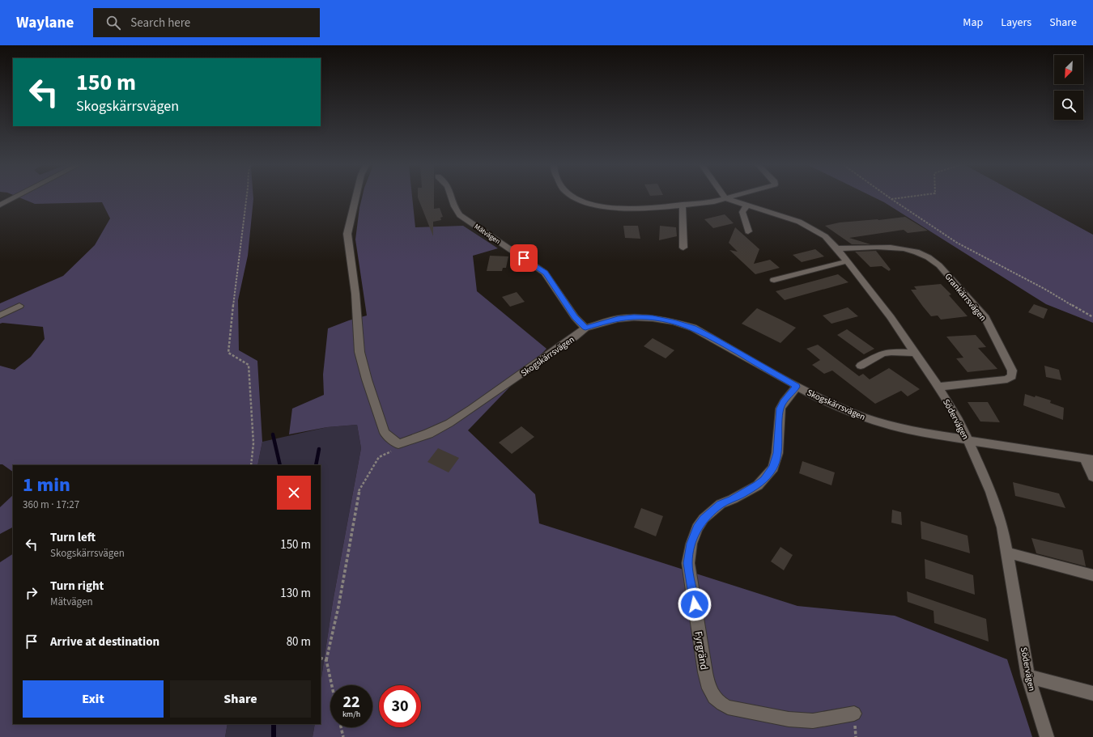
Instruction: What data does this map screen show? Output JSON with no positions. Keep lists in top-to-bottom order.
{
  "streets": {
    "street": [
      "Mätvägen",
      "Grankärrsvägen",
      "Skogskärrsvägen",
      "Södervägen",
      "Fyrgränd"
    ]
  },
  "crossings": [
    ["Mätvägen", "Skogskärrsvägen"],
    ["Grankärrsvägen", "Södervägen"],
    ["Skogskärrsvägen", "Södervägen"],
    ["Skogskärrsvägen", "Fyrgränd"]
  ],
  "north": "bottom left",
  "page": {
    "header": "Waylane",
    "search": "Search here",
    "nav": ["Map", "Layers", "Share"],
    "turn": ["150 m", "Skogskärrsvägen"],
    "heading": ["1 min", "360 m · 17:27"],
    "list": [
      {
        "name": "Turn left",
        "note": "Skogskärrsvägen",
        "value": "150 m"
      },
      {
        "name": "Turn right",
        "note": "Mätvägen",
        "value": "130 m"
      },
      {
        "name": "Arrive at destination",
        "value": "80 m"
      }
    ],
    "buttons": ["Exit", "Share"],
    "speed": "22 km/h",
    "limit": "30"
  }
}
